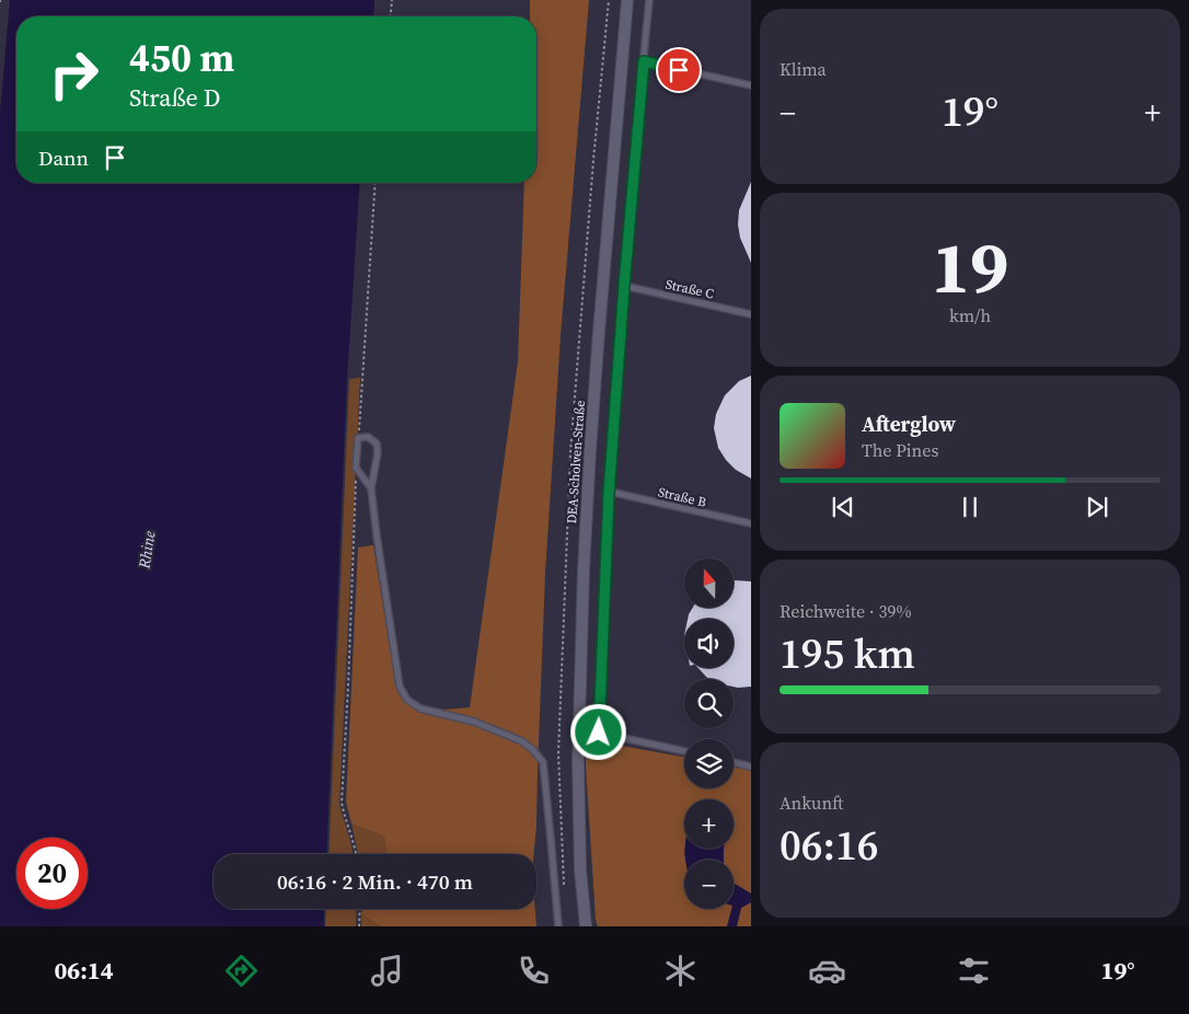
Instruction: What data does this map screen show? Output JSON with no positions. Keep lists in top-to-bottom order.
{
  "streets": {
    "street": ["DEA-Scholven-Straße"],
    "lane": ["Straße C", "Straße B"]
  },
  "water": ["Rhine"],
  "north": "top",
  "page": {
    "tile": [
      "Klima",
      ["19", "km/h"],
      ["Reichweite · 39%", "195 km"],
      ["Ankunft", "06:16"]
    ],
    "turn": ["450 m", "Straße D"],
    "heat": ["−", "19°", "+"],
    "then": "Dann",
    "song": ["Afterglow", "The Pines"],
    "map_buttons": ["+", "−"],
    "limit": "20",
    "trip": "06:16 · 2 Min. · 470 m",
    "tabs": ["06:14", "19°"]
  }
}
